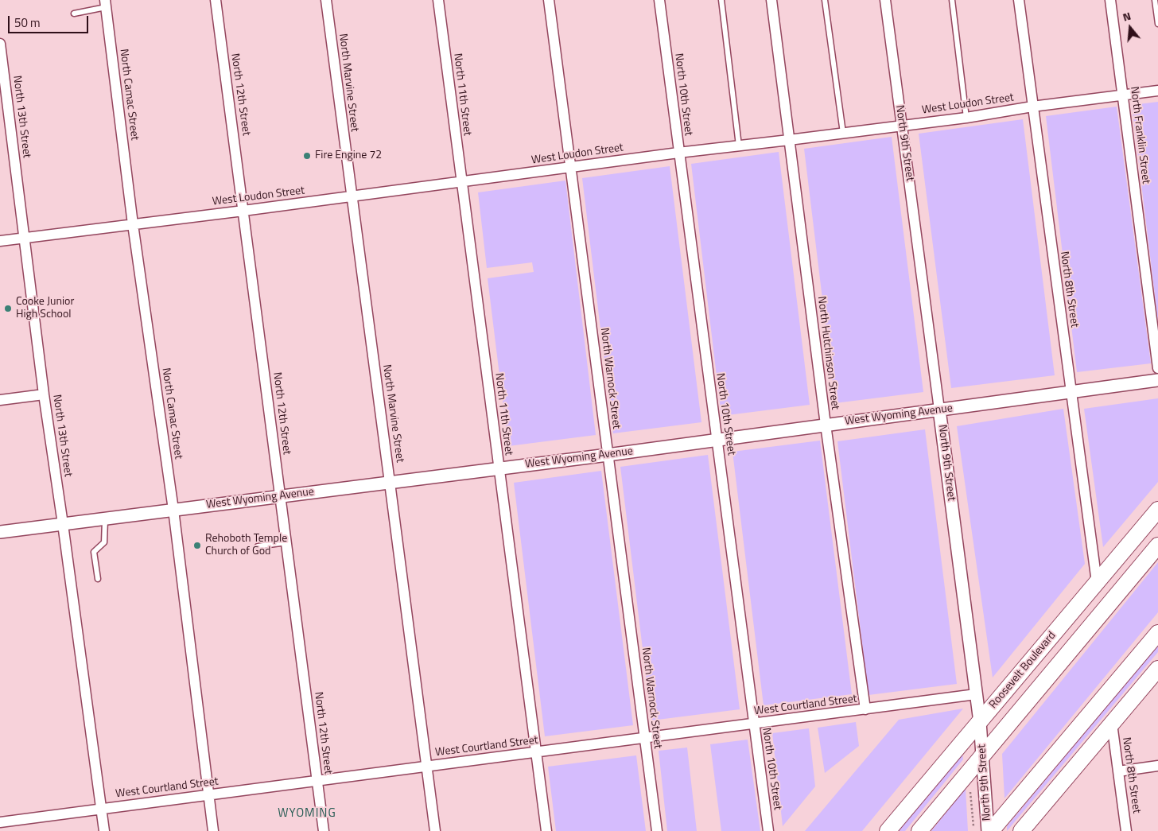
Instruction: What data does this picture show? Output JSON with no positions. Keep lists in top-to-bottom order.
{
  "streets": {
    "highway": ["Roosevelt Boulevard"],
    "street": [
      "North Marvine Street",
      "North Camac Street",
      "North 12th Street",
      "North 11th Street",
      "North 10th Street",
      "West Loudon Street",
      "North 13th Street",
      "North Franklin Street",
      "North 9th Street",
      "North 8th Street",
      "North Hutchinson Street",
      "North Warnock Street",
      "West Wyoming Avenue",
      "West Courtland Street"
    ]
  },
  "crossings": [
    ["North Marvine Street", "West Loudon Street"],
    ["North Marvine Street", "West Wyoming Avenue"],
    ["North Marvine Street", "West Courtland Street"],
    ["North Camac Street", "West Loudon Street"],
    ["North Camac Street", "West Wyoming Avenue"],
    ["North Camac Street", "West Courtland Street"],
    ["North 12th Street", "West Loudon Street"],
    ["North 12th Street", "West Wyoming Avenue"],
    ["North 12th Street", "West Courtland Street"],
    ["North 11th Street", "West Loudon Street"],
    ["North 11th Street", "West Wyoming Avenue"],
    ["North 11th Street", "West Courtland Street"],
    ["North 10th Street", "West Loudon Street"],
    ["North 10th Street", "West Wyoming Avenue"],
    ["North 10th Street", "West Courtland Street"],
    ["West Loudon Street", "North 13th Street"],
    ["West Loudon Street", "North Franklin Street"],
    ["West Loudon Street", "North 9th Street"],
    ["West Loudon Street", "North 8th Street"],
    ["West Loudon Street", "North Hutchinson Street"],
    ["West Loudon Street", "North Warnock Street"],
    ["North 13th Street", "West Wyoming Avenue"],
    ["North 13th Street", "West Courtland Street"],
    ["North 9th Street", "West Wyoming Avenue"],
    ["North 9th Street", "Roosevelt Boulevard"],
    ["North 9th Street", "West Courtland Street"],
    ["North 8th Street", "West Wyoming Avenue"],
    ["North 8th Street", "Roosevelt Boulevard"],
    ["North Hutchinson Street", "West Wyoming Avenue"],
    ["North Hutchinson Street", "West Courtland Street"],
    ["North Warnock Street", "West Wyoming Avenue"],
    ["North Warnock Street", "West Courtland Street"]
  ],
  "districts": ["WYOMING"],
  "places": ["Fire Engine 72", "Cooke Junior High School", "Rehoboth Temple Church of God"],
  "scale_bar": "50 m",
  "north": "top"
}
